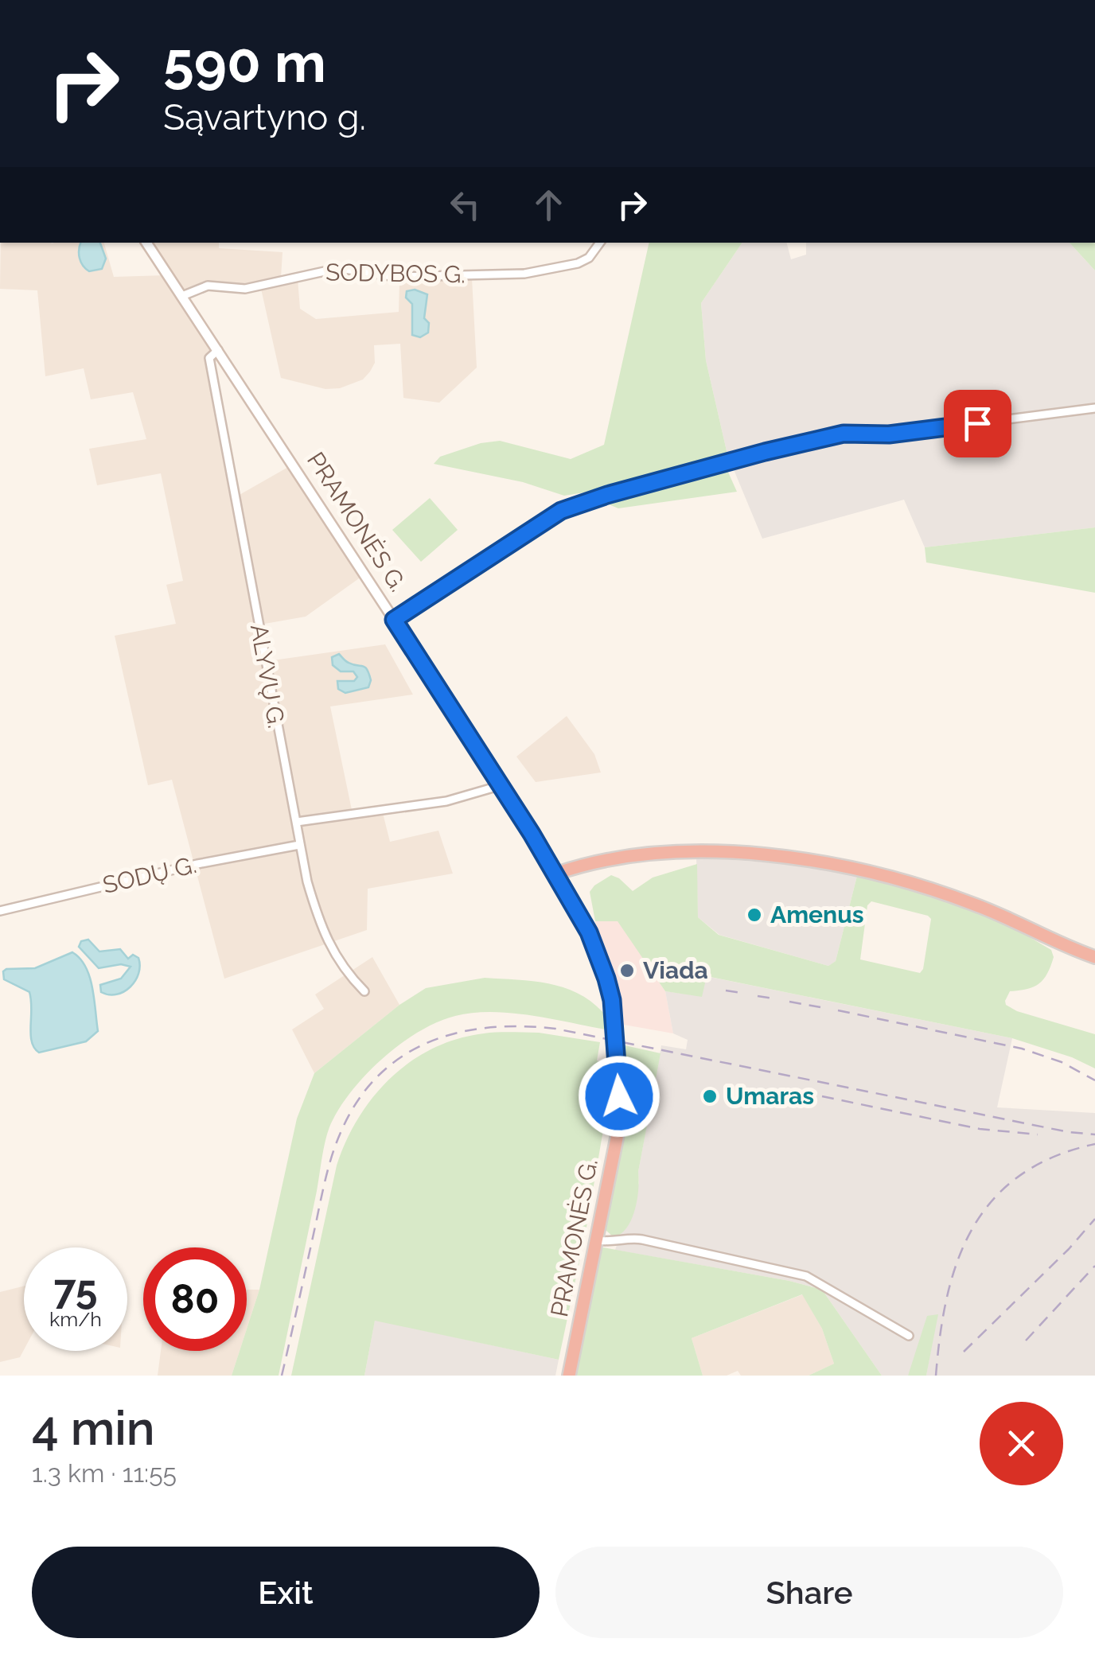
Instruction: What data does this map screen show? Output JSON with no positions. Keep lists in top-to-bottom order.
{
  "streets": {
    "highway": ["PRAMONĖS G."],
    "street": ["SODYBOS G.", "ALYVŲ G.", "SODŲ G."]
  },
  "crossings": [
    ["SODYBOS G.", "PRAMONĖS G."],
    ["PRAMONĖS G.", "ALYVŲ G."],
    ["ALYVŲ G.", "SODŲ G."]
  ],
  "places": ["Amenus", "Viada", "Umaras"],
  "page": {
    "turn": ["590 m", "Sąvartyno g."],
    "speed": "75 km/h",
    "limit": "80",
    "heading": ["4 min", "1.3 km · 11:55"],
    "buttons": ["Exit", "Share"]
  }
}
